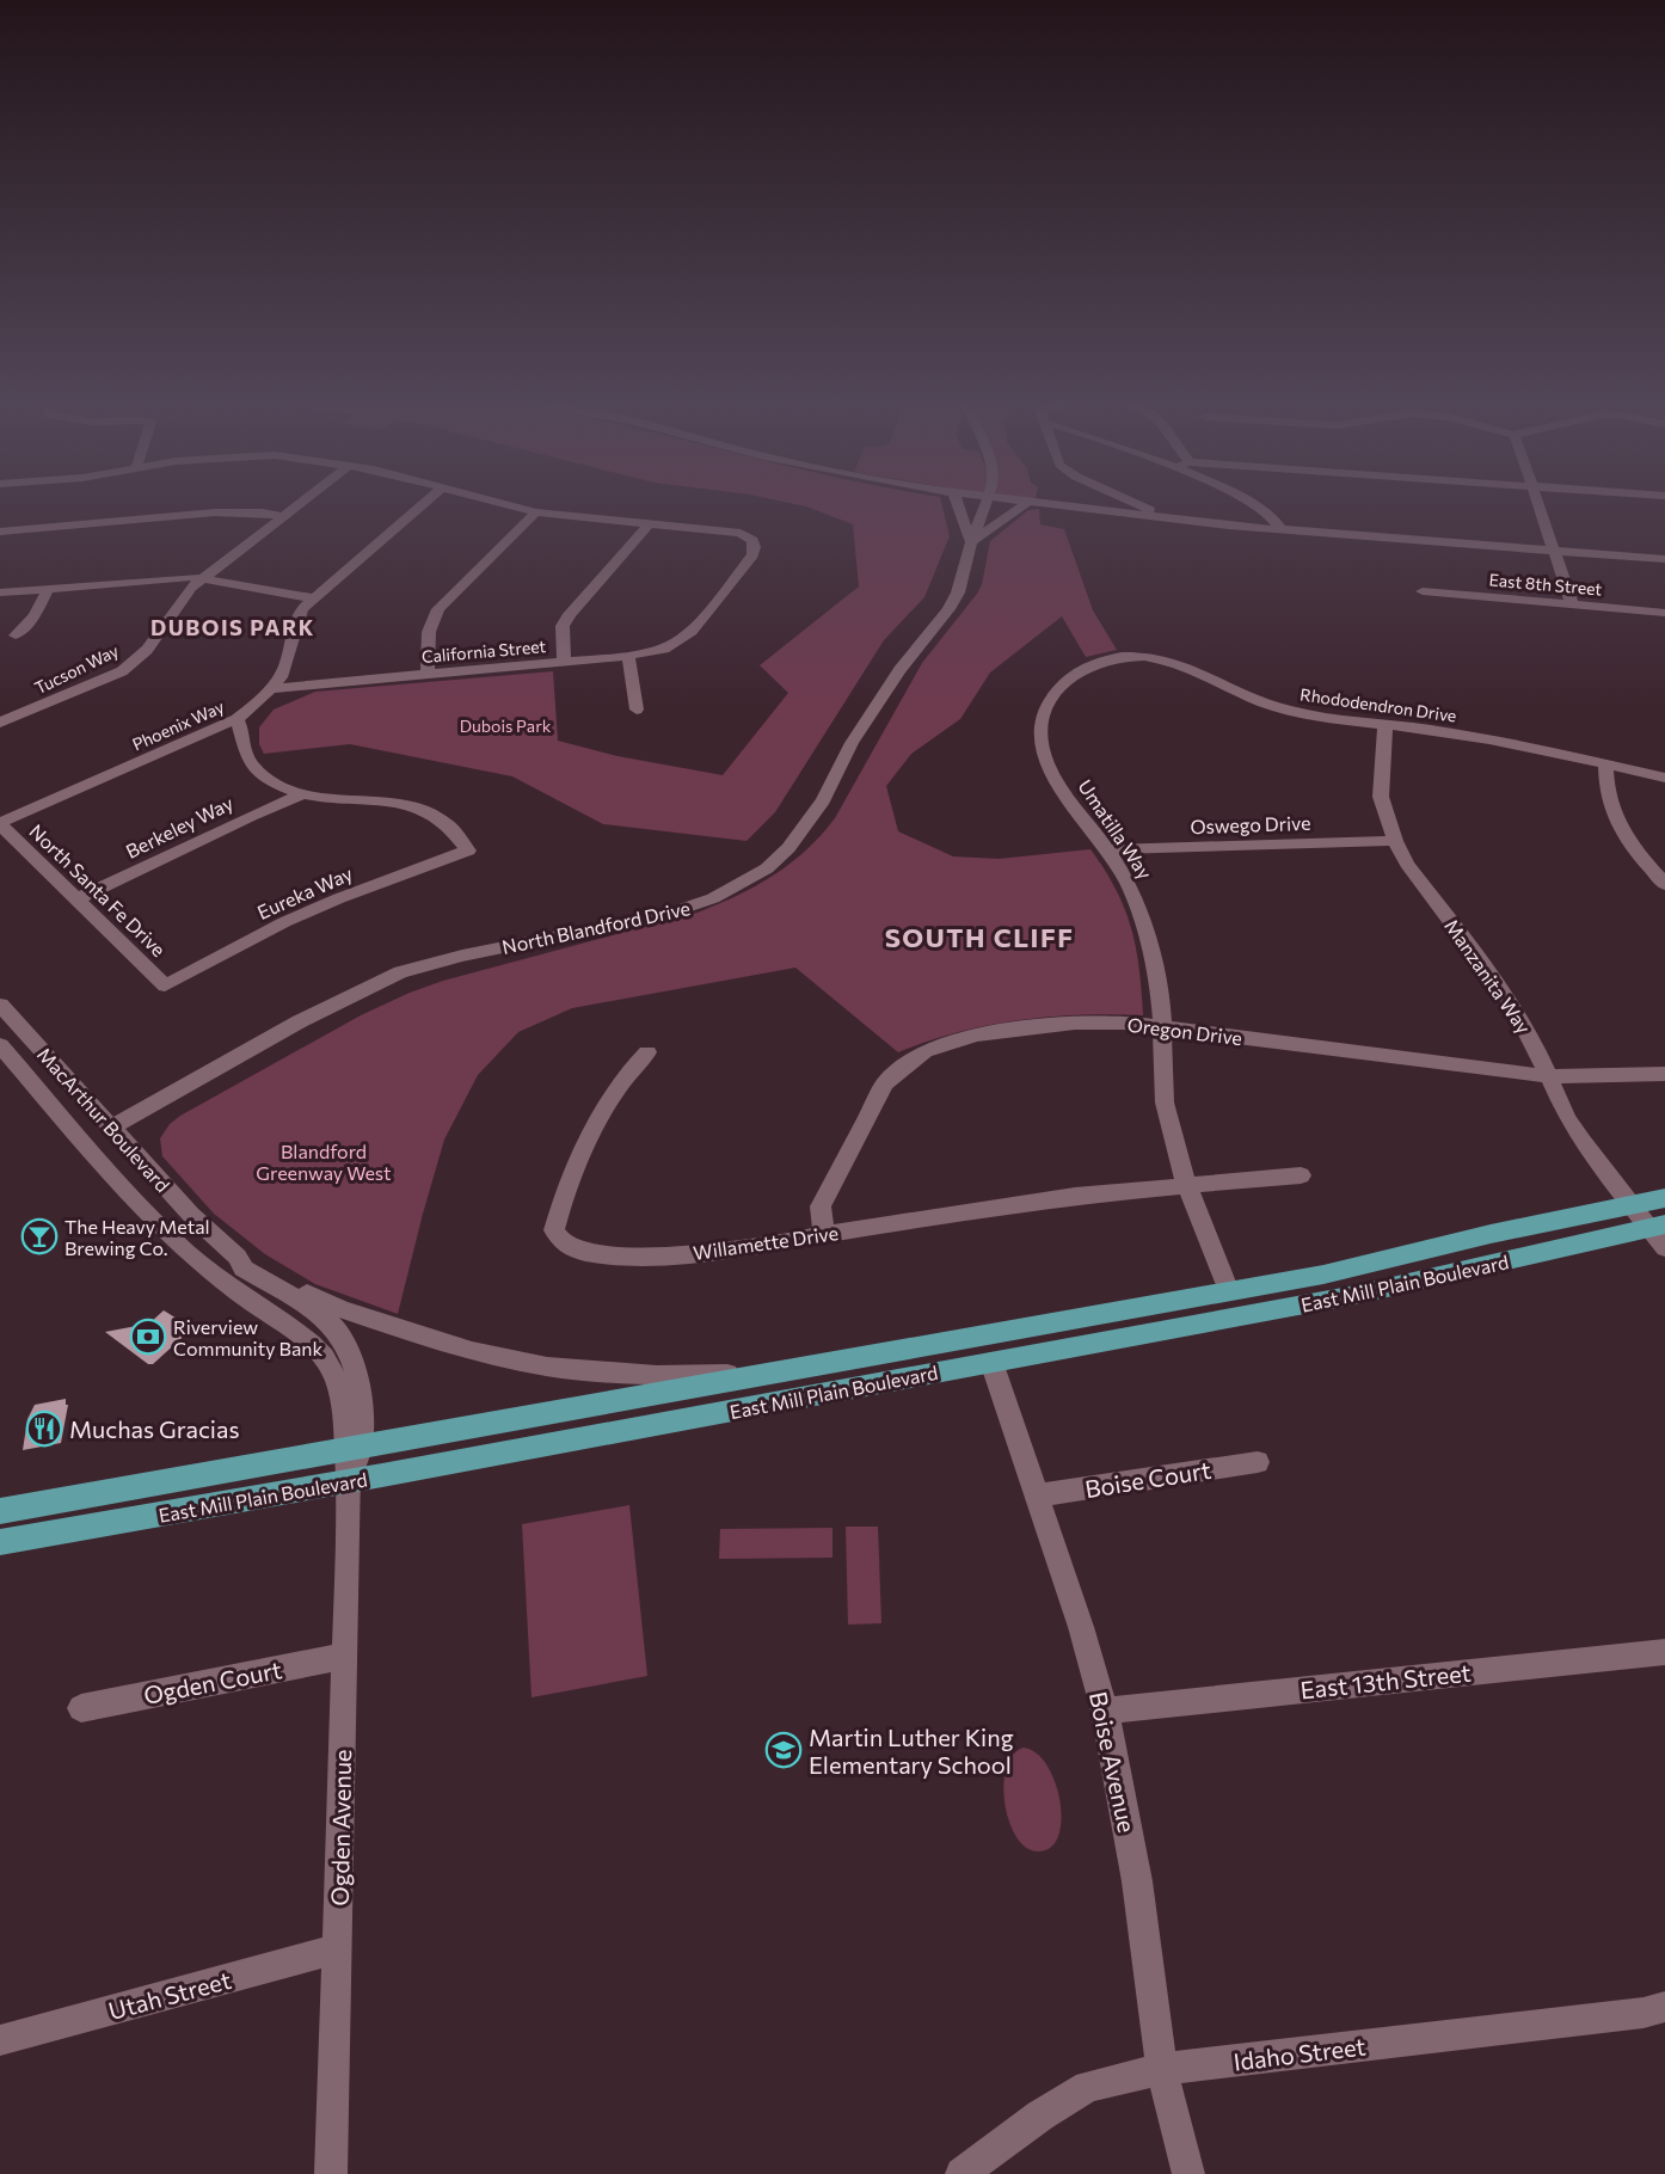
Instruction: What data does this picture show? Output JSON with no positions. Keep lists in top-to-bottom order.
{
  "streets": {
    "main road": ["East Mill Plain Boulevard"],
    "street": [
      "East 8th Street",
      "California Street",
      "Tucson Way",
      "Rhododendron Drive",
      "Phoenix Way",
      "Oswego Drive",
      "Berkeley Way",
      "Umatilla Way",
      "North Santa Fe Drive",
      "Eureka Way",
      "North Blandford Drive",
      "Manzanita Way",
      "Oregon Drive",
      "MacArthur Boulevard",
      "Willamette Drive",
      "Boise Court",
      "East 13th Street",
      "Ogden Court",
      "Boise Avenue",
      "Ogden Avenue",
      "Utah Street",
      "Idaho Street"
    ]
  },
  "crossings": [
    ["California Street", "Phoenix Way"],
    ["Rhododendron Drive", "Umatilla Way"],
    ["Rhododendron Drive", "Manzanita Way"],
    ["Phoenix Way", "North Santa Fe Drive"],
    ["Oswego Drive", "Umatilla Way"],
    ["Oswego Drive", "Manzanita Way"],
    ["Berkeley Way", "North Santa Fe Drive"],
    ["Berkeley Way", "Eureka Way"],
    ["Umatilla Way", "Oregon Drive"],
    ["Umatilla Way", "Willamette Drive"],
    ["Umatilla Way", "East Mill Plain Boulevard"],
    ["North Santa Fe Drive", "Eureka Way"],
    ["North Blandford Drive", "MacArthur Boulevard"],
    ["Manzanita Way", "Oregon Drive"],
    ["Manzanita Way", "East Mill Plain Boulevard"],
    ["Oregon Drive", "Willamette Drive"],
    ["MacArthur Boulevard", "East Mill Plain Boulevard"],
    ["MacArthur Boulevard", "Ogden Avenue"],
    ["East Mill Plain Boulevard", "Boise Avenue"],
    ["East Mill Plain Boulevard", "Ogden Avenue"],
    ["Boise Court", "Boise Avenue"],
    ["East 13th Street", "Boise Avenue"],
    ["Ogden Court", "Ogden Avenue"],
    ["Boise Avenue", "Idaho Street"],
    ["Ogden Avenue", "Utah Street"]
  ],
  "districts": ["DUBOIS PARK", "SOUTH CLIFF"],
  "parks": ["Dubois Park", "Blandford Greenway West"],
  "places": {
    "bar": ["The Heavy Metal Brewing Co."],
    "bank": ["Riverview Community Bank"],
    "restaurant": ["Muchas Gracias"],
    "school or university": ["Martin Luther King Elementary School"]
  }
}
